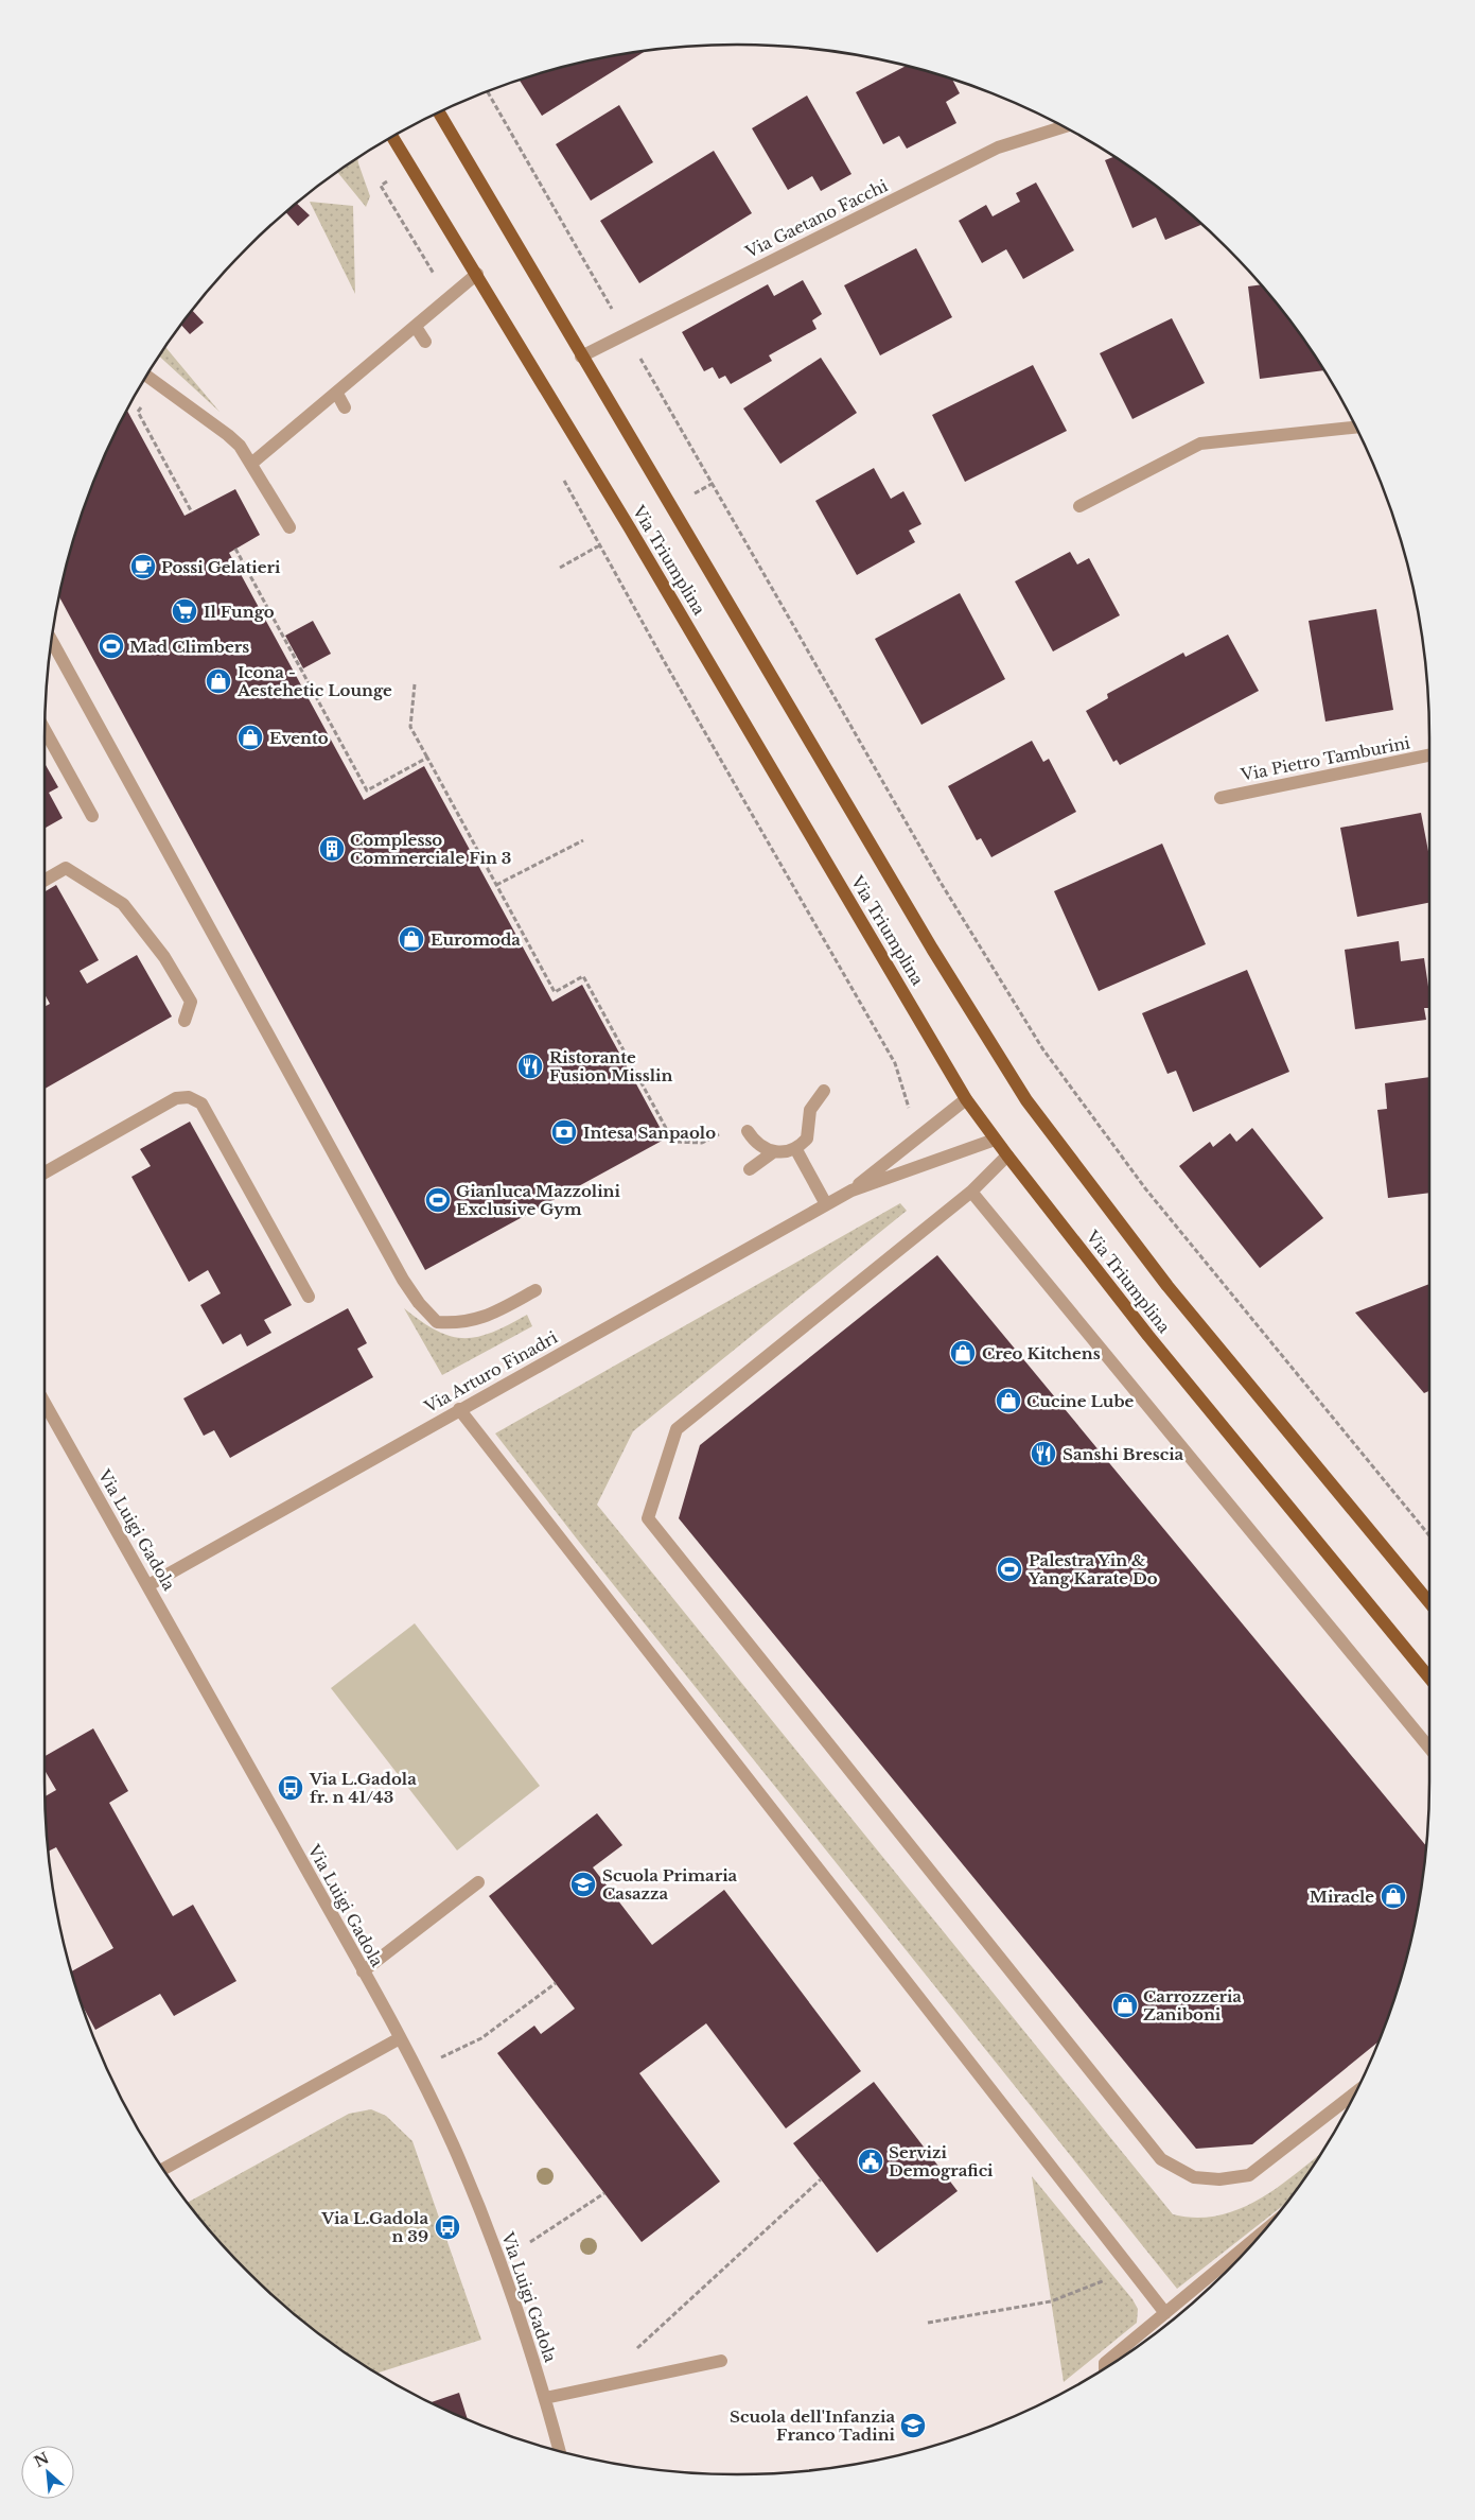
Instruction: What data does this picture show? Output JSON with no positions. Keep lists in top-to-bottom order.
{
  "streets": {
    "main road": ["Via Triumplina"],
    "street": [
      "Via Gaetano Facchi",
      "Via Pietro Tamburini",
      "Via Arturo Finadri",
      "Via Luigi Gadola"
    ]
  },
  "crossings": [
    ["Via Gaetano Facchi", "Via Triumplina"],
    ["Via Arturo Finadri", "Via Luigi Gadola"]
  ],
  "places": {
    "cafe": ["Possi Gelatieri"],
    "supermarket": ["Il Fungo"],
    "sports": ["Mad Climbers", "Gianluca Mazzolini Exclusive Gym", "Palestra Yin & Yang Karate Do"],
    "shop": [
      "Icona - Aestehetic Lounge",
      "Evento",
      "Euromoda",
      "Creo Kitchens",
      "Cucine Lube",
      "Miracle",
      "Carrozzeria Zaniboni"
    ],
    "building": ["Complesso Commerciale Fin 3"],
    "restaurant": ["Ristorante Fusion Misslin", "Sanshi Brescia"],
    "bank": ["Intesa Sanpaolo"],
    "bus stop": ["Via L.Gadola fr. n 41/43", "Via L.Gadola n 39"],
    "school or university": ["Scuola Primaria Casazza", "Scuola dell'Infanzia Franco Tadini"],
    "public building": ["Servizi Demografici"]
  },
  "north": "top left"
}
